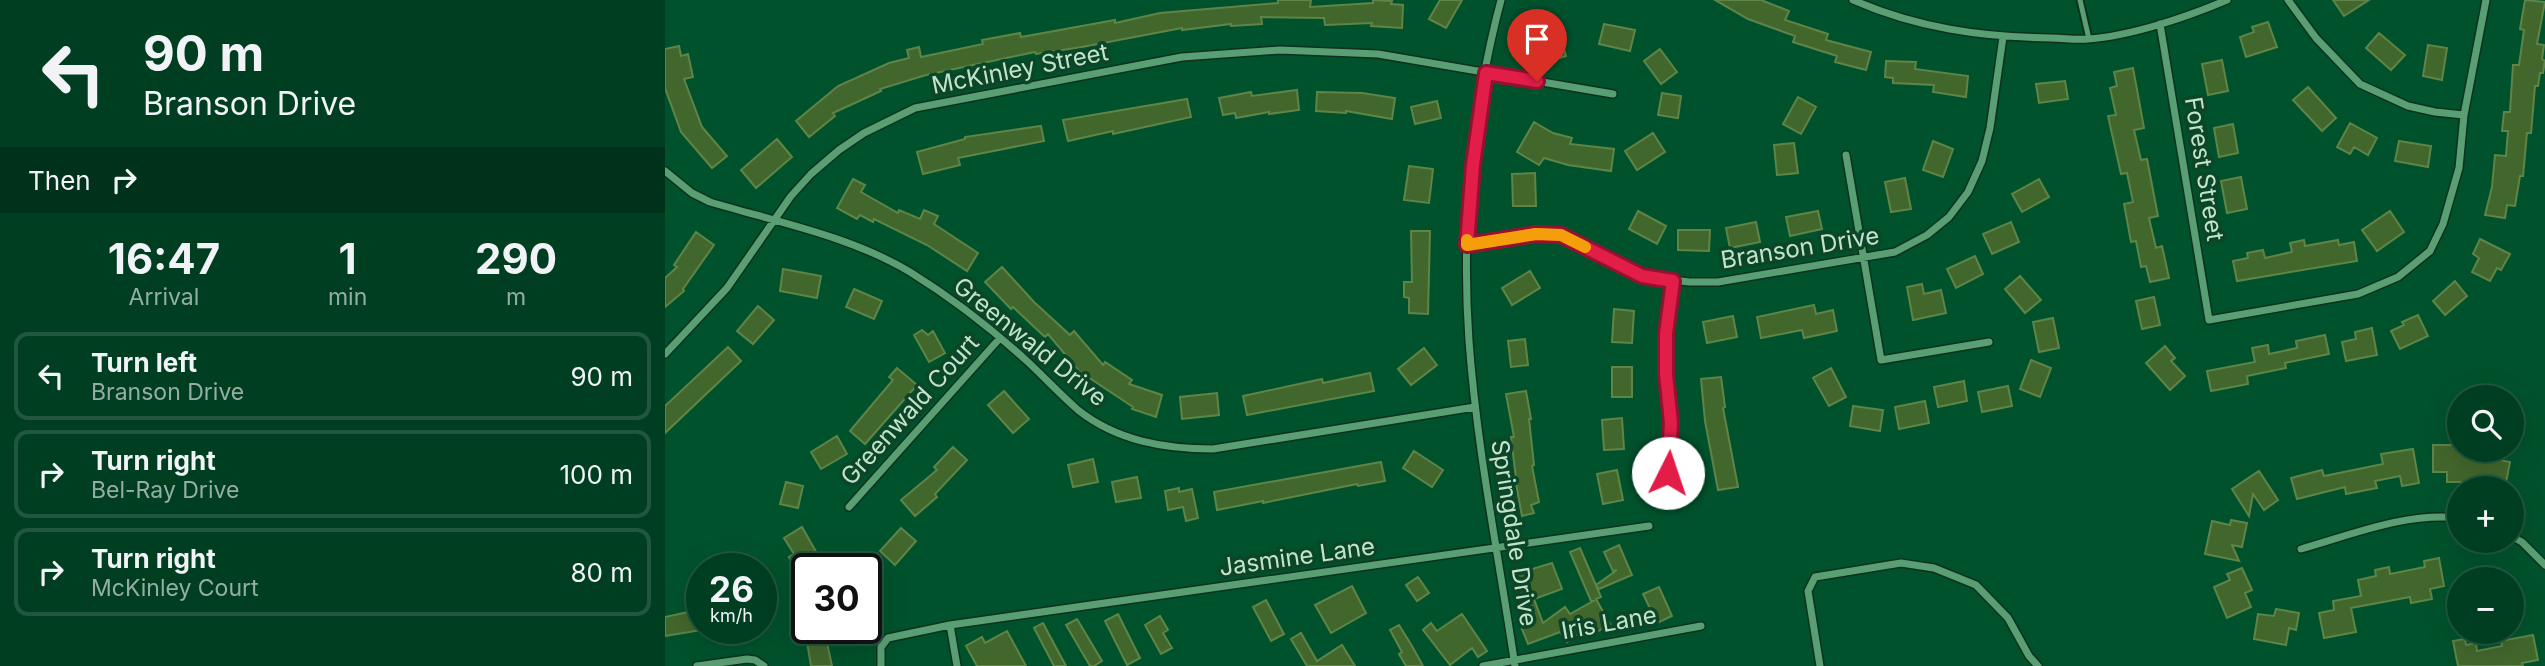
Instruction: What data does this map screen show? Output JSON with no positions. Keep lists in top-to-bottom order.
{
  "streets": {
    "street": [
      "McKinley Street",
      "Forest Street",
      "Branson Drive",
      "Greenwald Drive",
      "Greenwald Court",
      "Springdale Drive",
      "Jasmine Lane",
      "Iris Lane"
    ]
  },
  "crossings": [
    ["McKinley Street", "Greenwald Drive"],
    ["McKinley Street", "Springdale Drive"],
    ["Branson Drive", "Springdale Drive"],
    ["Greenwald Drive", "Greenwald Court"],
    ["Greenwald Drive", "Springdale Drive"],
    ["Springdale Drive", "Jasmine Lane"],
    ["Springdale Drive", "Iris Lane"]
  ],
  "page": {
    "turn": ["90 m", "Branson Drive"],
    "then": "Then",
    "eta": [
      "16:47",
      "Arrival",
      "1",
      "min",
      "290",
      "m"
    ],
    "list": [
      {
        "name": "Turn left",
        "note": "Branson Drive",
        "value": "90 m"
      },
      {
        "name": "Turn right",
        "note": "Bel-Ray Drive",
        "value": "100 m"
      },
      {
        "name": "Turn right",
        "note": "McKinley Court",
        "value": "80 m"
      }
    ],
    "map_buttons": ["+", "−"],
    "speed": "26 km/h",
    "limit": "30"
  }
}
